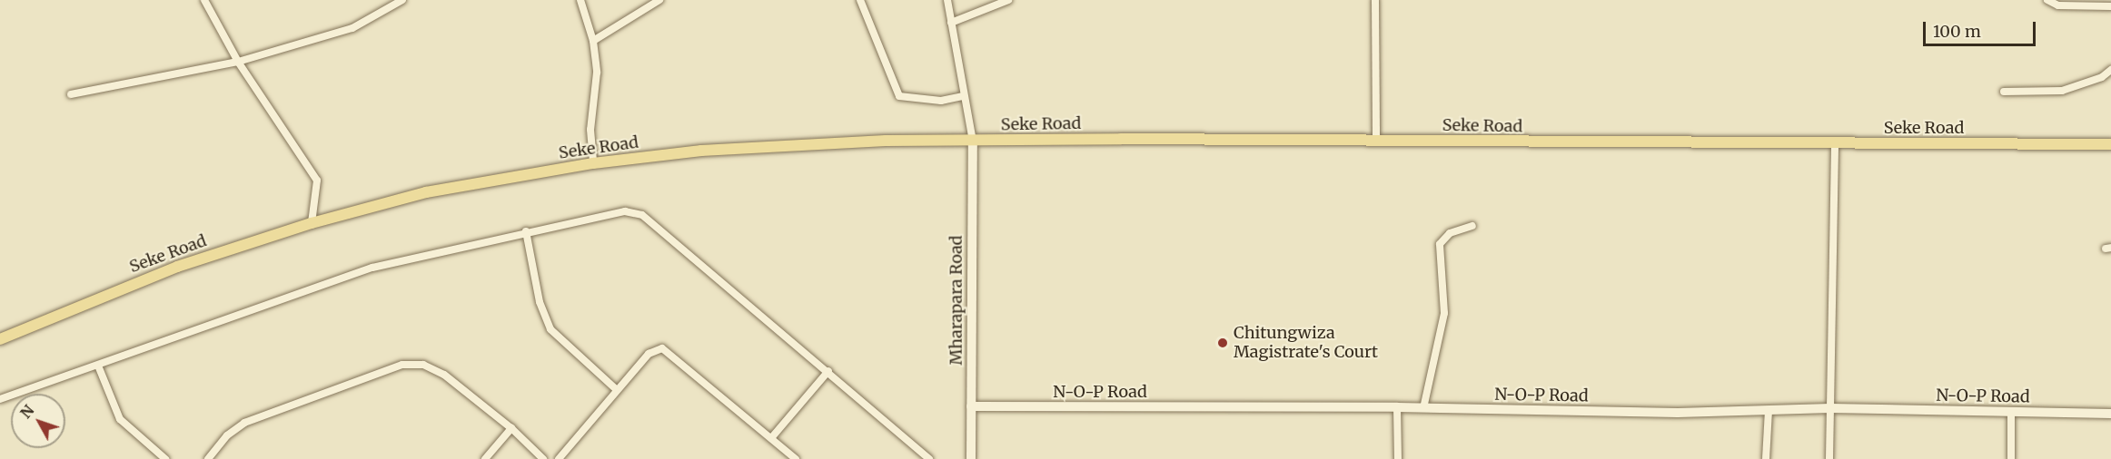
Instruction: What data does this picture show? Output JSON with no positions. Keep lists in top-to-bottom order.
{
  "streets": {
    "main road": ["Seke Road"],
    "street": ["Mharapara Road", "N-O-P Road"]
  },
  "crossings": [
    ["Seke Road", "Mharapara Road"],
    ["Mharapara Road", "N-O-P Road"]
  ],
  "places": ["Chitungwiza Magistrate's Court"],
  "scale_bar": "100 m",
  "north": "top left"
}
